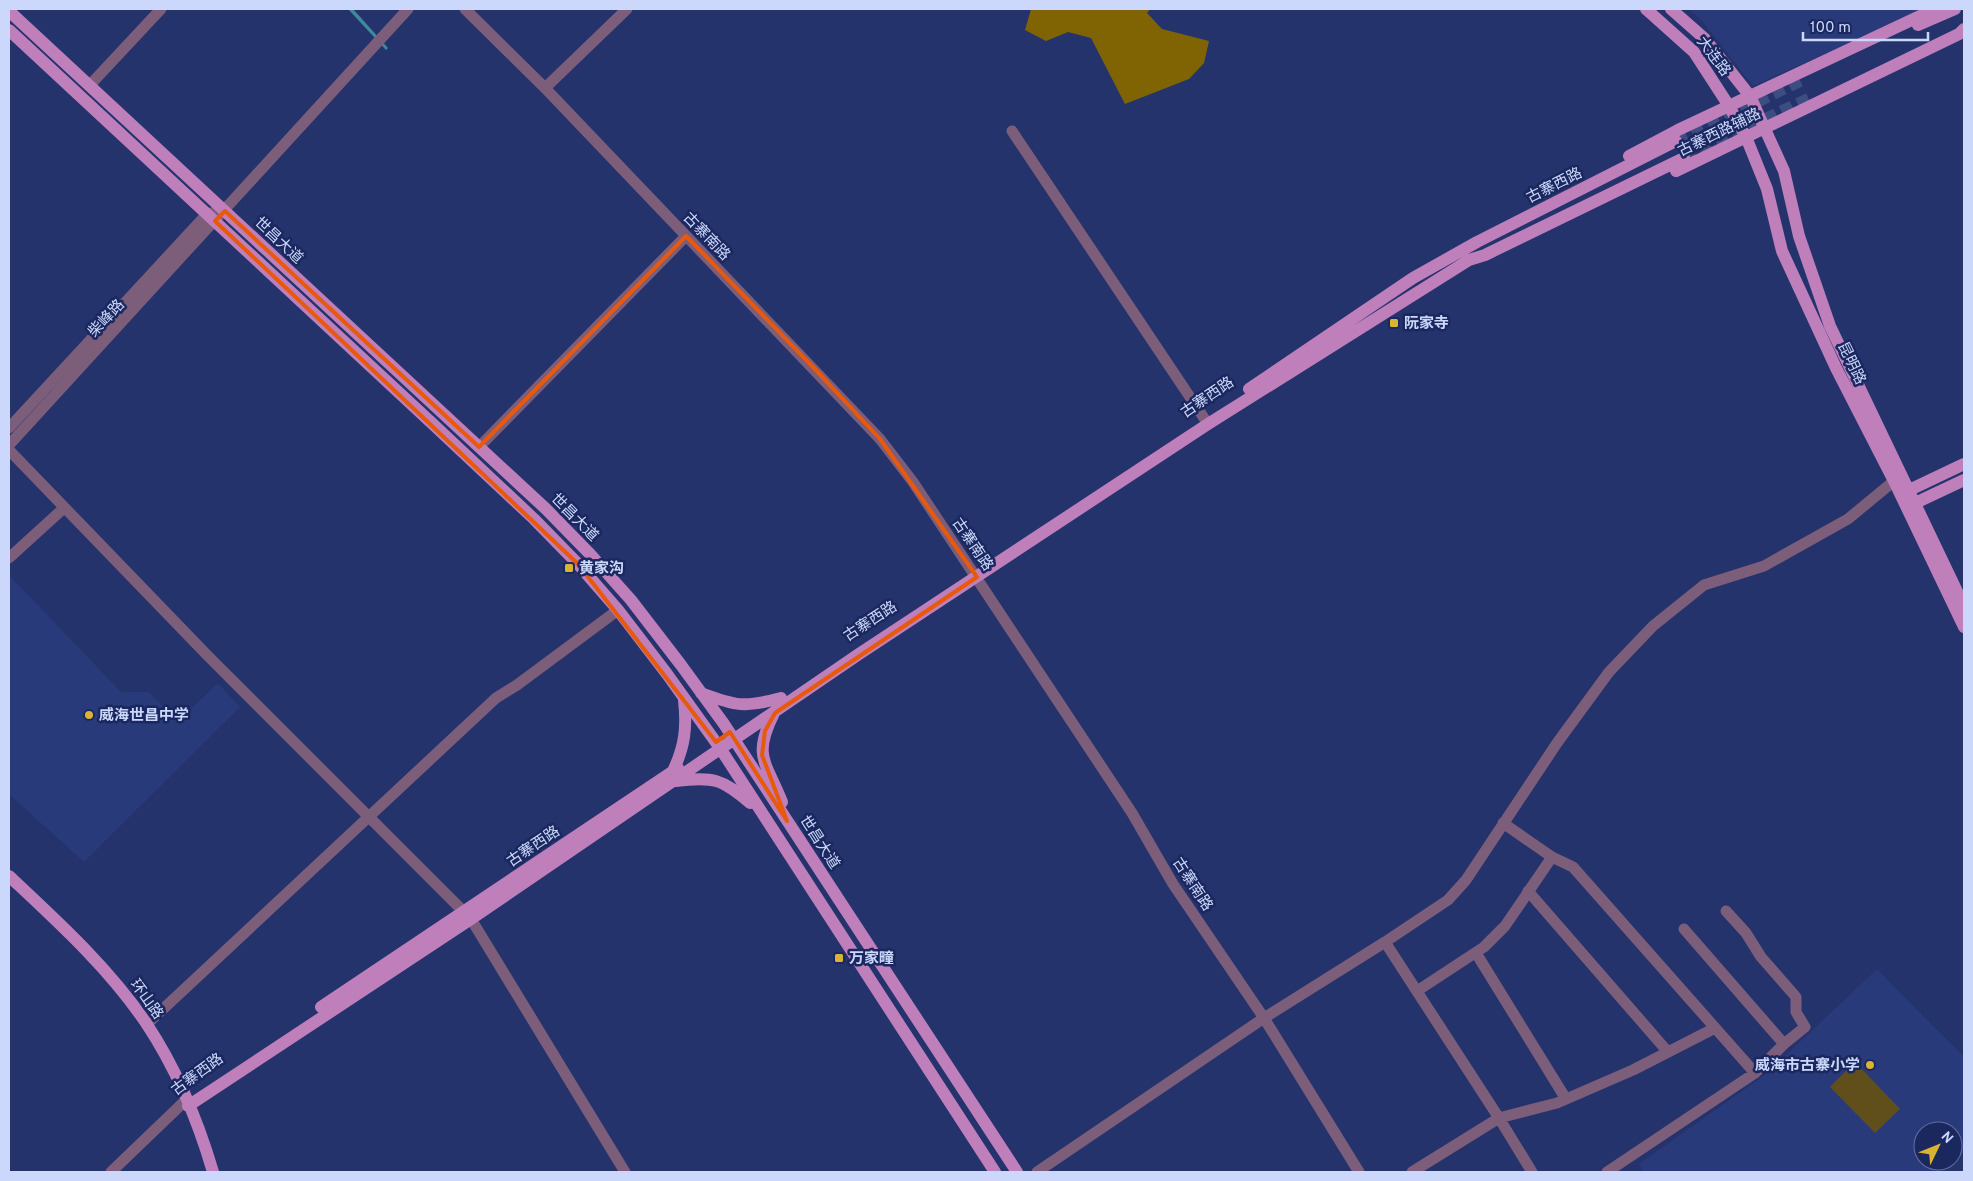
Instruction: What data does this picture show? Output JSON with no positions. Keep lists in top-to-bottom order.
{
  "streets": {
    "main road": [
      "大连路",
      "古寨西路辅路",
      "古寨西路",
      "世昌大道",
      "昆明路",
      "环山路"
    ],
    "street": ["古寨南路", "柴峰路"]
  },
  "crossings": [
    ["大连路", "昆明路"],
    ["古寨西路辅路", "古寨西路"],
    ["古寨西路辅路", "昆明路"],
    ["古寨西路", "古寨南路"],
    ["古寨西路", "世昌大道"],
    ["古寨西路", "环山路"],
    ["世昌大道", "柴峰路"]
  ],
  "places": {
    "transit": ["阮家寺", "黄家沟", "万家疃"],
    "other": ["威海世昌中学", "威海市古寨小学"]
  },
  "scale_bar": "100 m",
  "north": "top right"
}
